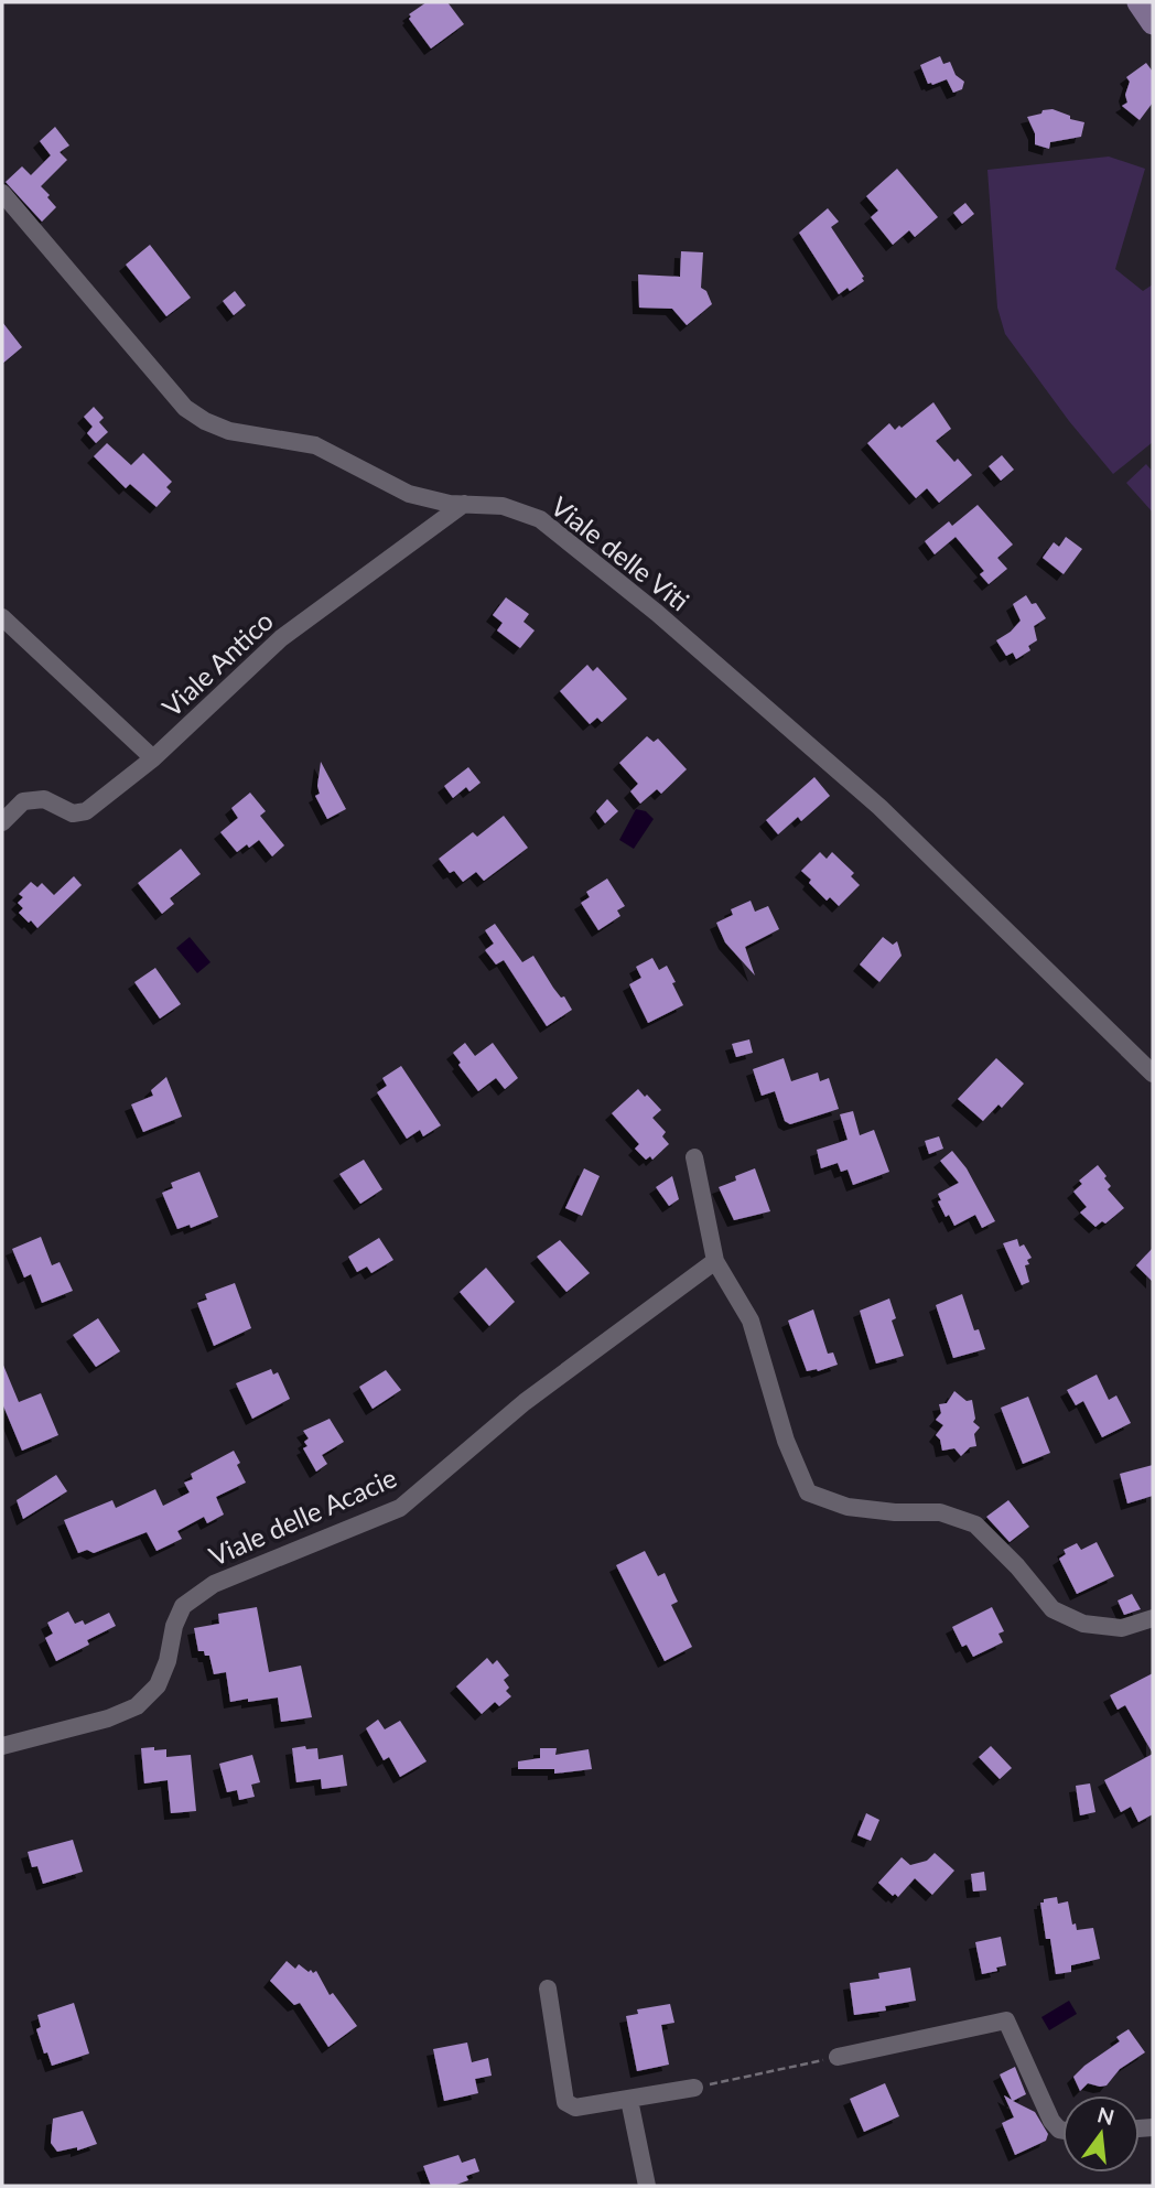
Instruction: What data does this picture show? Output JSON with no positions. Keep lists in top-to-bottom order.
{
  "streets": {
    "street": ["Viale delle Viti", "Viale Antico", "Viale delle Acacie"]
  },
  "crossings": [
    ["Viale delle Viti", "Viale Antico"]
  ],
  "north": "top"
}
